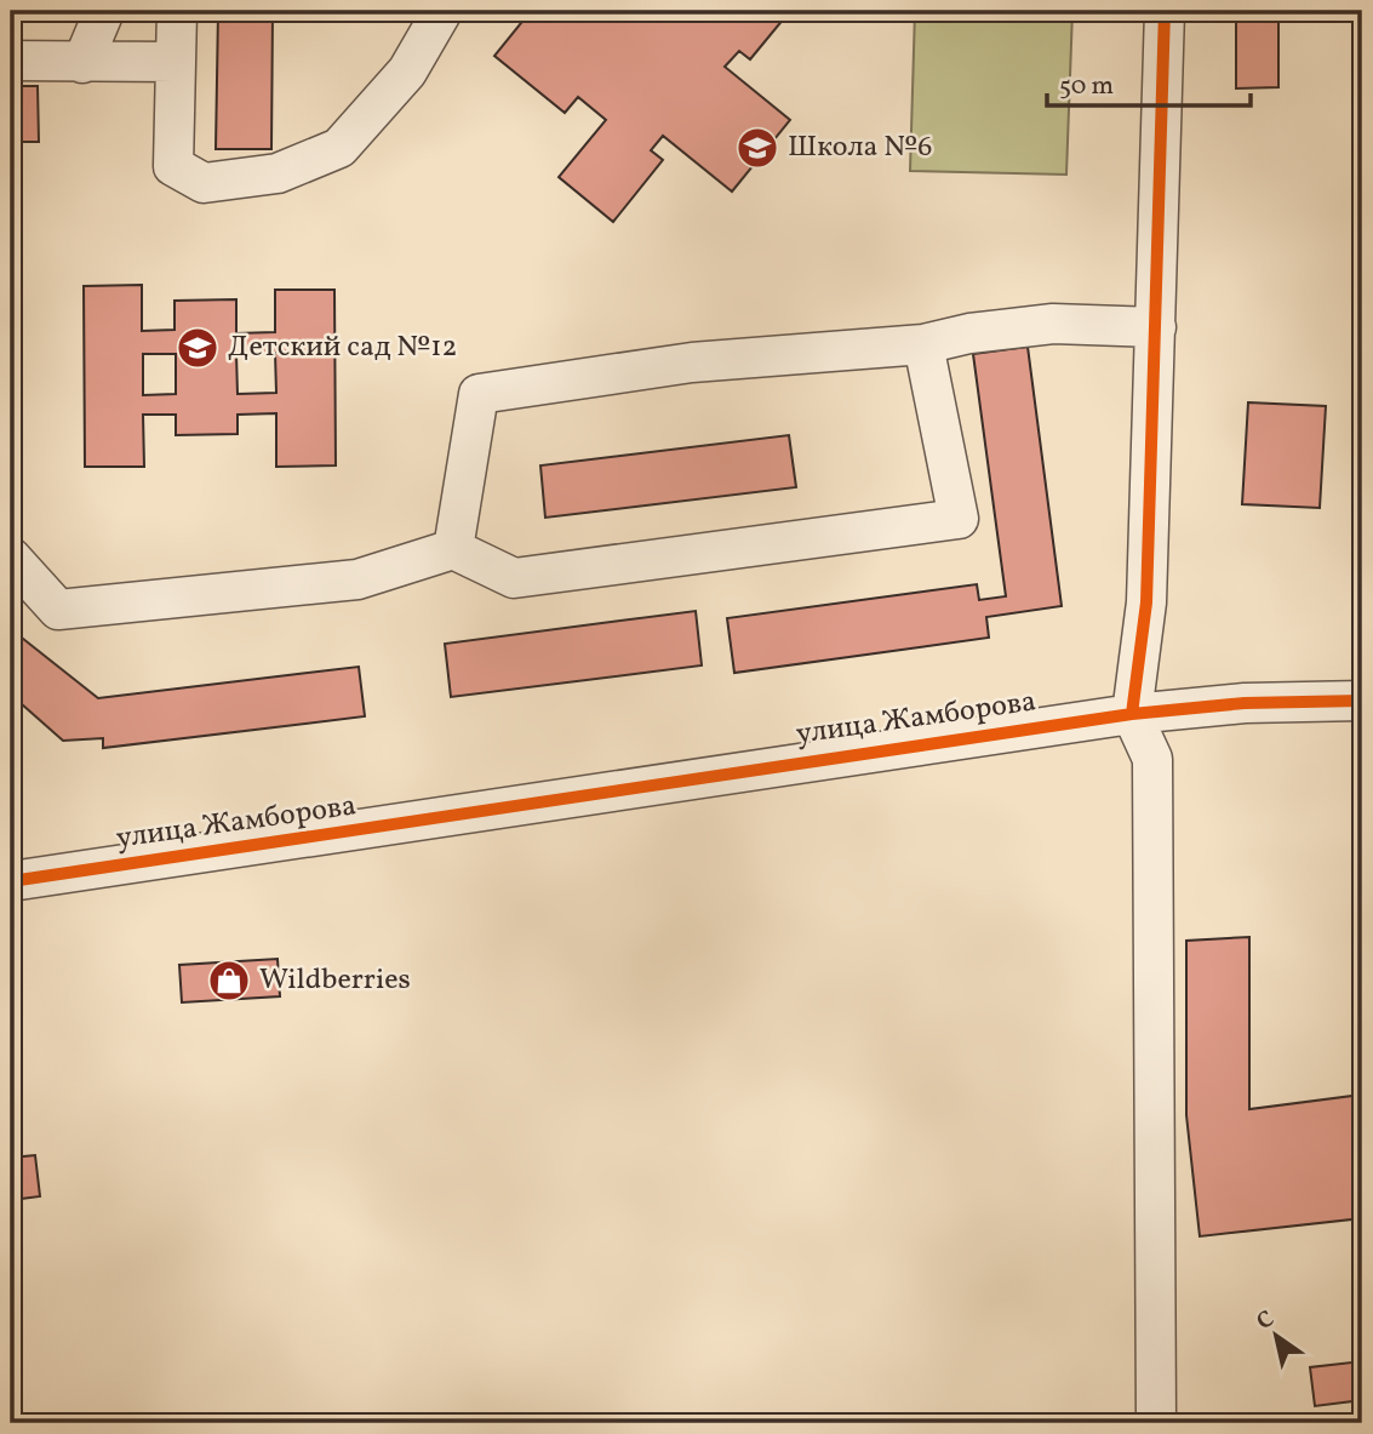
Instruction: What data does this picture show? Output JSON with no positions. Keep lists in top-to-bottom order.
{
  "streets": {
    "street": ["улица Жамборова"]
  },
  "places": {
    "school or university": ["Школа №6", "Детский сад №12"],
    "shop": ["Wildberries"]
  },
  "scale_bar": "50 m",
  "north": "top left"
}
